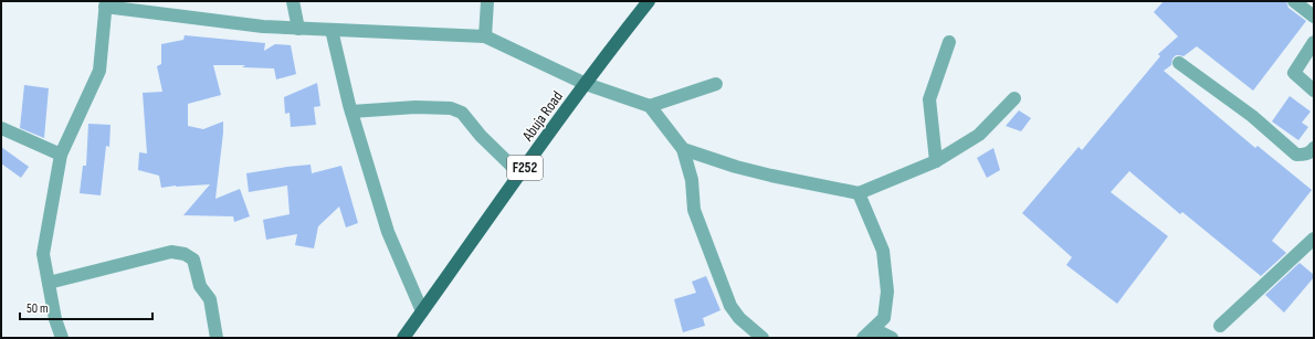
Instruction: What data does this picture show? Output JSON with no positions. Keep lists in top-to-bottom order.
{
  "streets": {
    "main road": ["Abuja Road", "F252"]
  },
  "scale_bar": "50 m"
}
